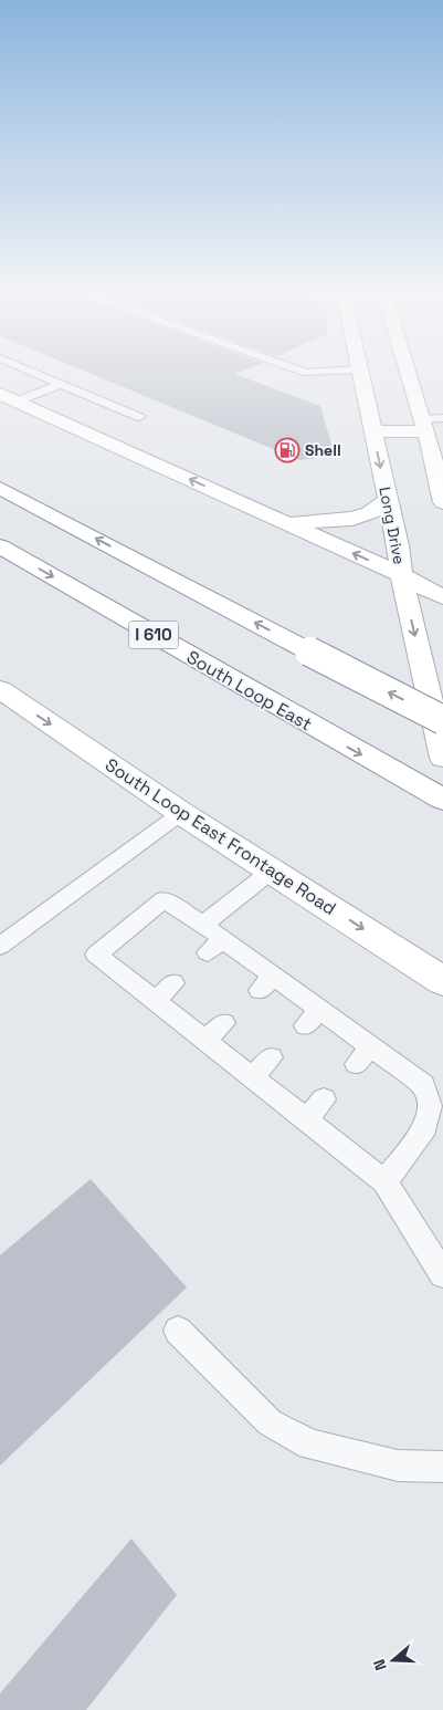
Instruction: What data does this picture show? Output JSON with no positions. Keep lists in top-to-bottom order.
{
  "streets": {
    "main road": [
      "Long Drive",
      "I 610",
      "South Loop East",
      "South Loop East Frontage Road"
    ]
  },
  "one_way": ["Long Drive"],
  "places": {
    "fuel station": ["Shell"]
  },
  "north": "left"
}
